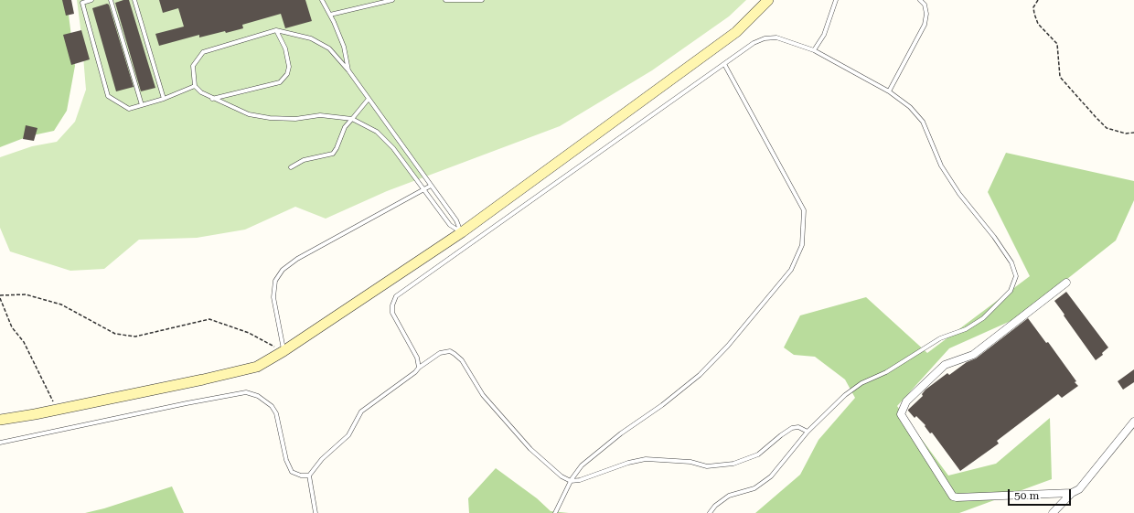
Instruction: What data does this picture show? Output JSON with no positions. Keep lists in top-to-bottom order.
{
  "scale_bar": "50 m"
}
